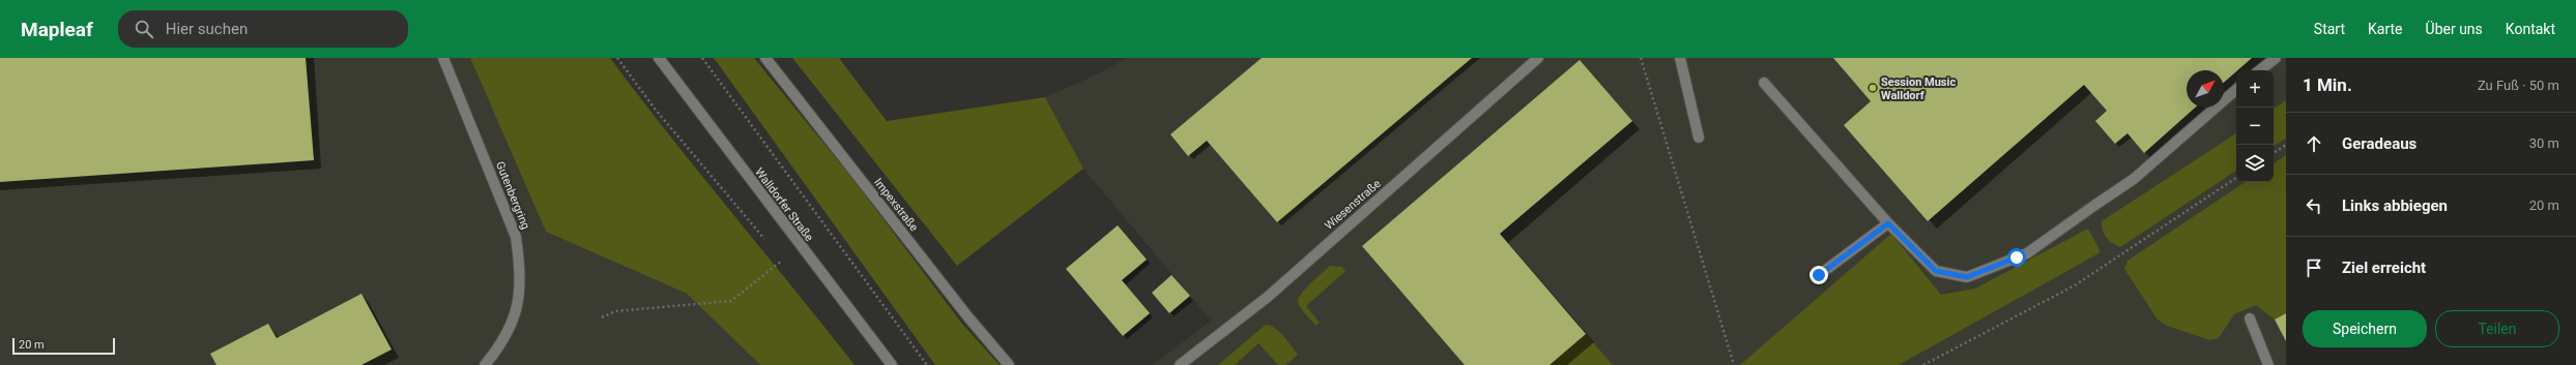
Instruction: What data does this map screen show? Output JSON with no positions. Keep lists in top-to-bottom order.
{
  "streets": {
    "street": [
      "Gutenbergring",
      "Walldorfer Straße",
      "Impexstraße",
      "Wiesenstraße"
    ]
  },
  "places": ["Session Music Walldorf"],
  "scale_bar": "20 m",
  "north": "top right",
  "page": {
    "header": "Mapleaf",
    "search": "Hier suchen",
    "nav": [
      "Start",
      "Karte",
      "Über uns",
      "Kontakt"
    ],
    "heading": ["1 Min.", "Zu Fuß · 50 m"],
    "map_buttons": ["+", "−"],
    "list": [
      ["Geradeaus", "30 m"],
      ["Links abbiegen", "20 m"],
      "Ziel erreicht"
    ],
    "buttons": ["Speichern", "Teilen"],
    "scale": "20 m"
  }
}
